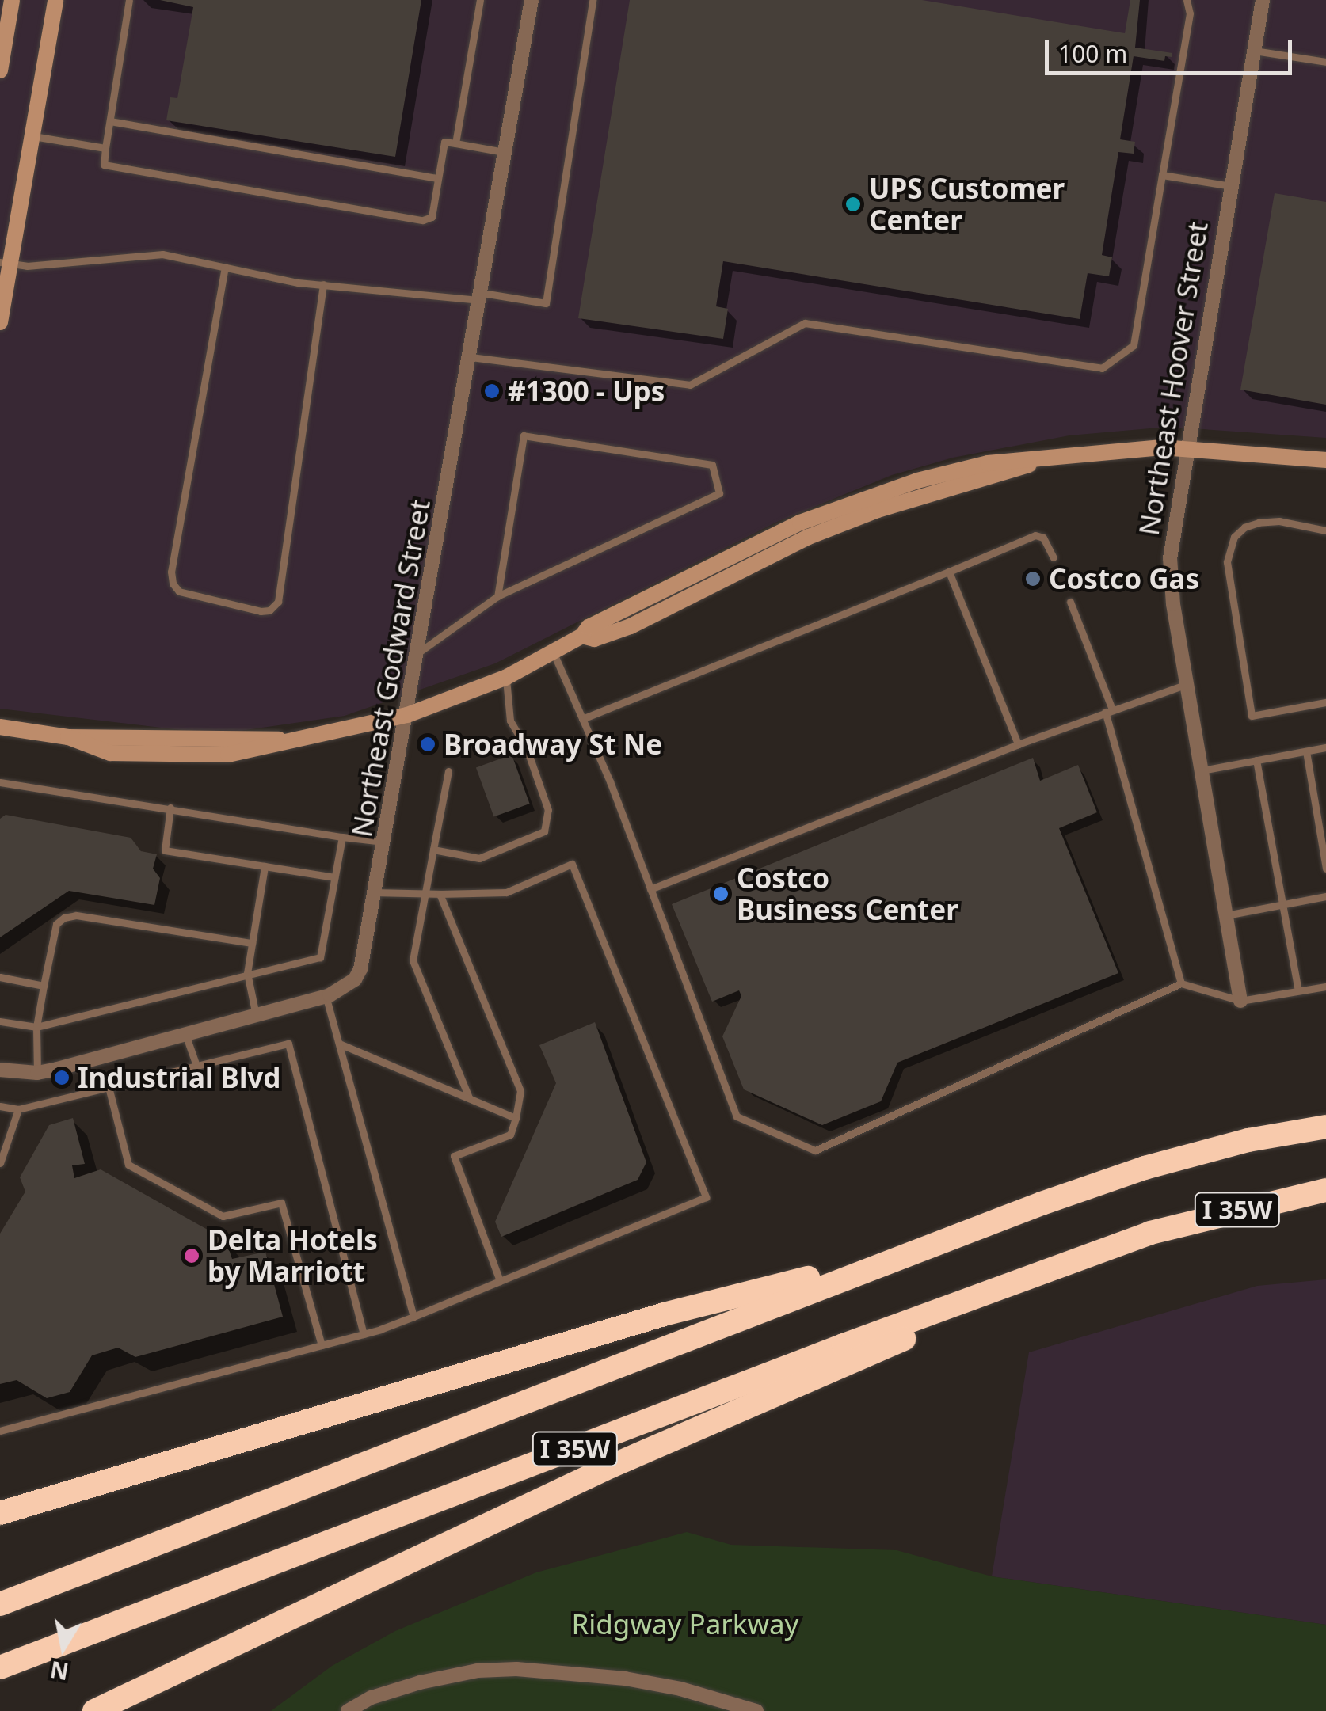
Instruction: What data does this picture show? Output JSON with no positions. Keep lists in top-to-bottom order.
{
  "streets": {
    "highway": ["I 35W"],
    "street": ["Northeast Hoover Street", "Northeast Godward Street"]
  },
  "parks": ["Ridgway Parkway"],
  "places": [
    "UPS Customer Center",
    "#1300 - Ups",
    "Costco Gas",
    "Broadway St Ne",
    "Costco Business Center",
    "Industrial Blvd",
    "Delta Hotels by Marriott"
  ],
  "scale_bar": "100 m",
  "north": "bottom"
}
